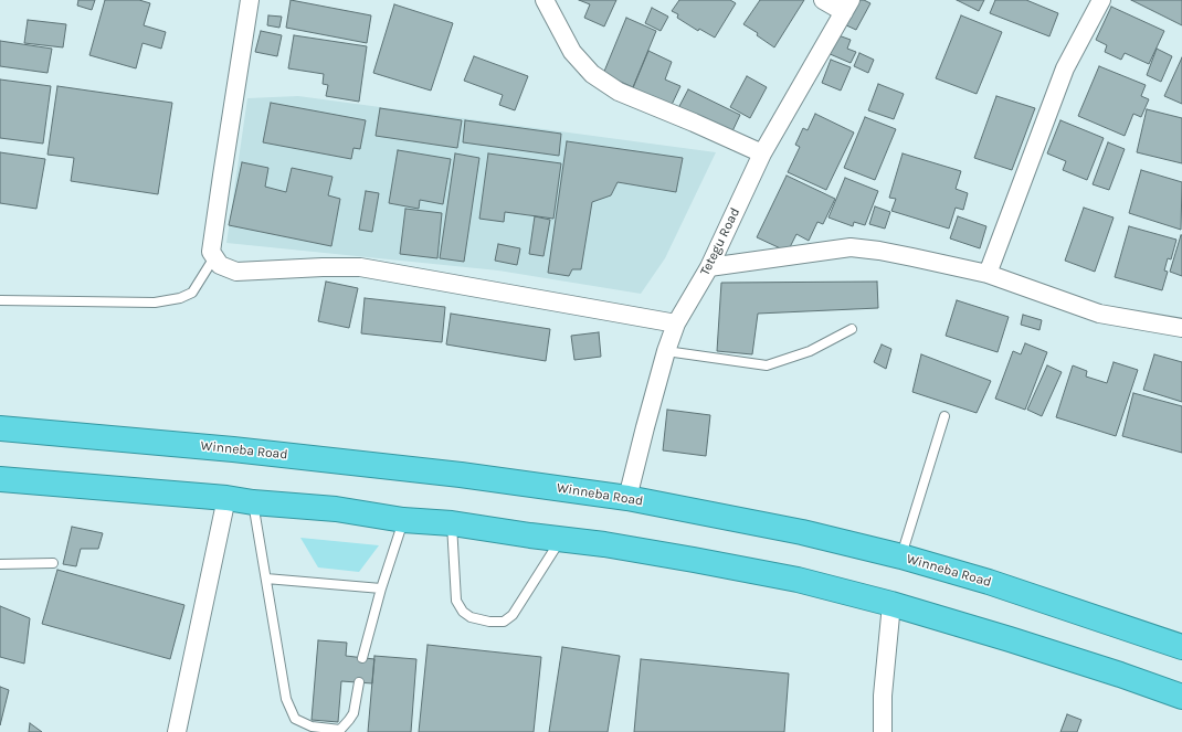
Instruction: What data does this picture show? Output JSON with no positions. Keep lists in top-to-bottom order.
{
  "streets": {
    "highway": ["Winneba Road"],
    "street": ["Tetegu Road"]
  },
  "crossings": [
    ["Tetegu Road", "Winneba Road"]
  ]
}
